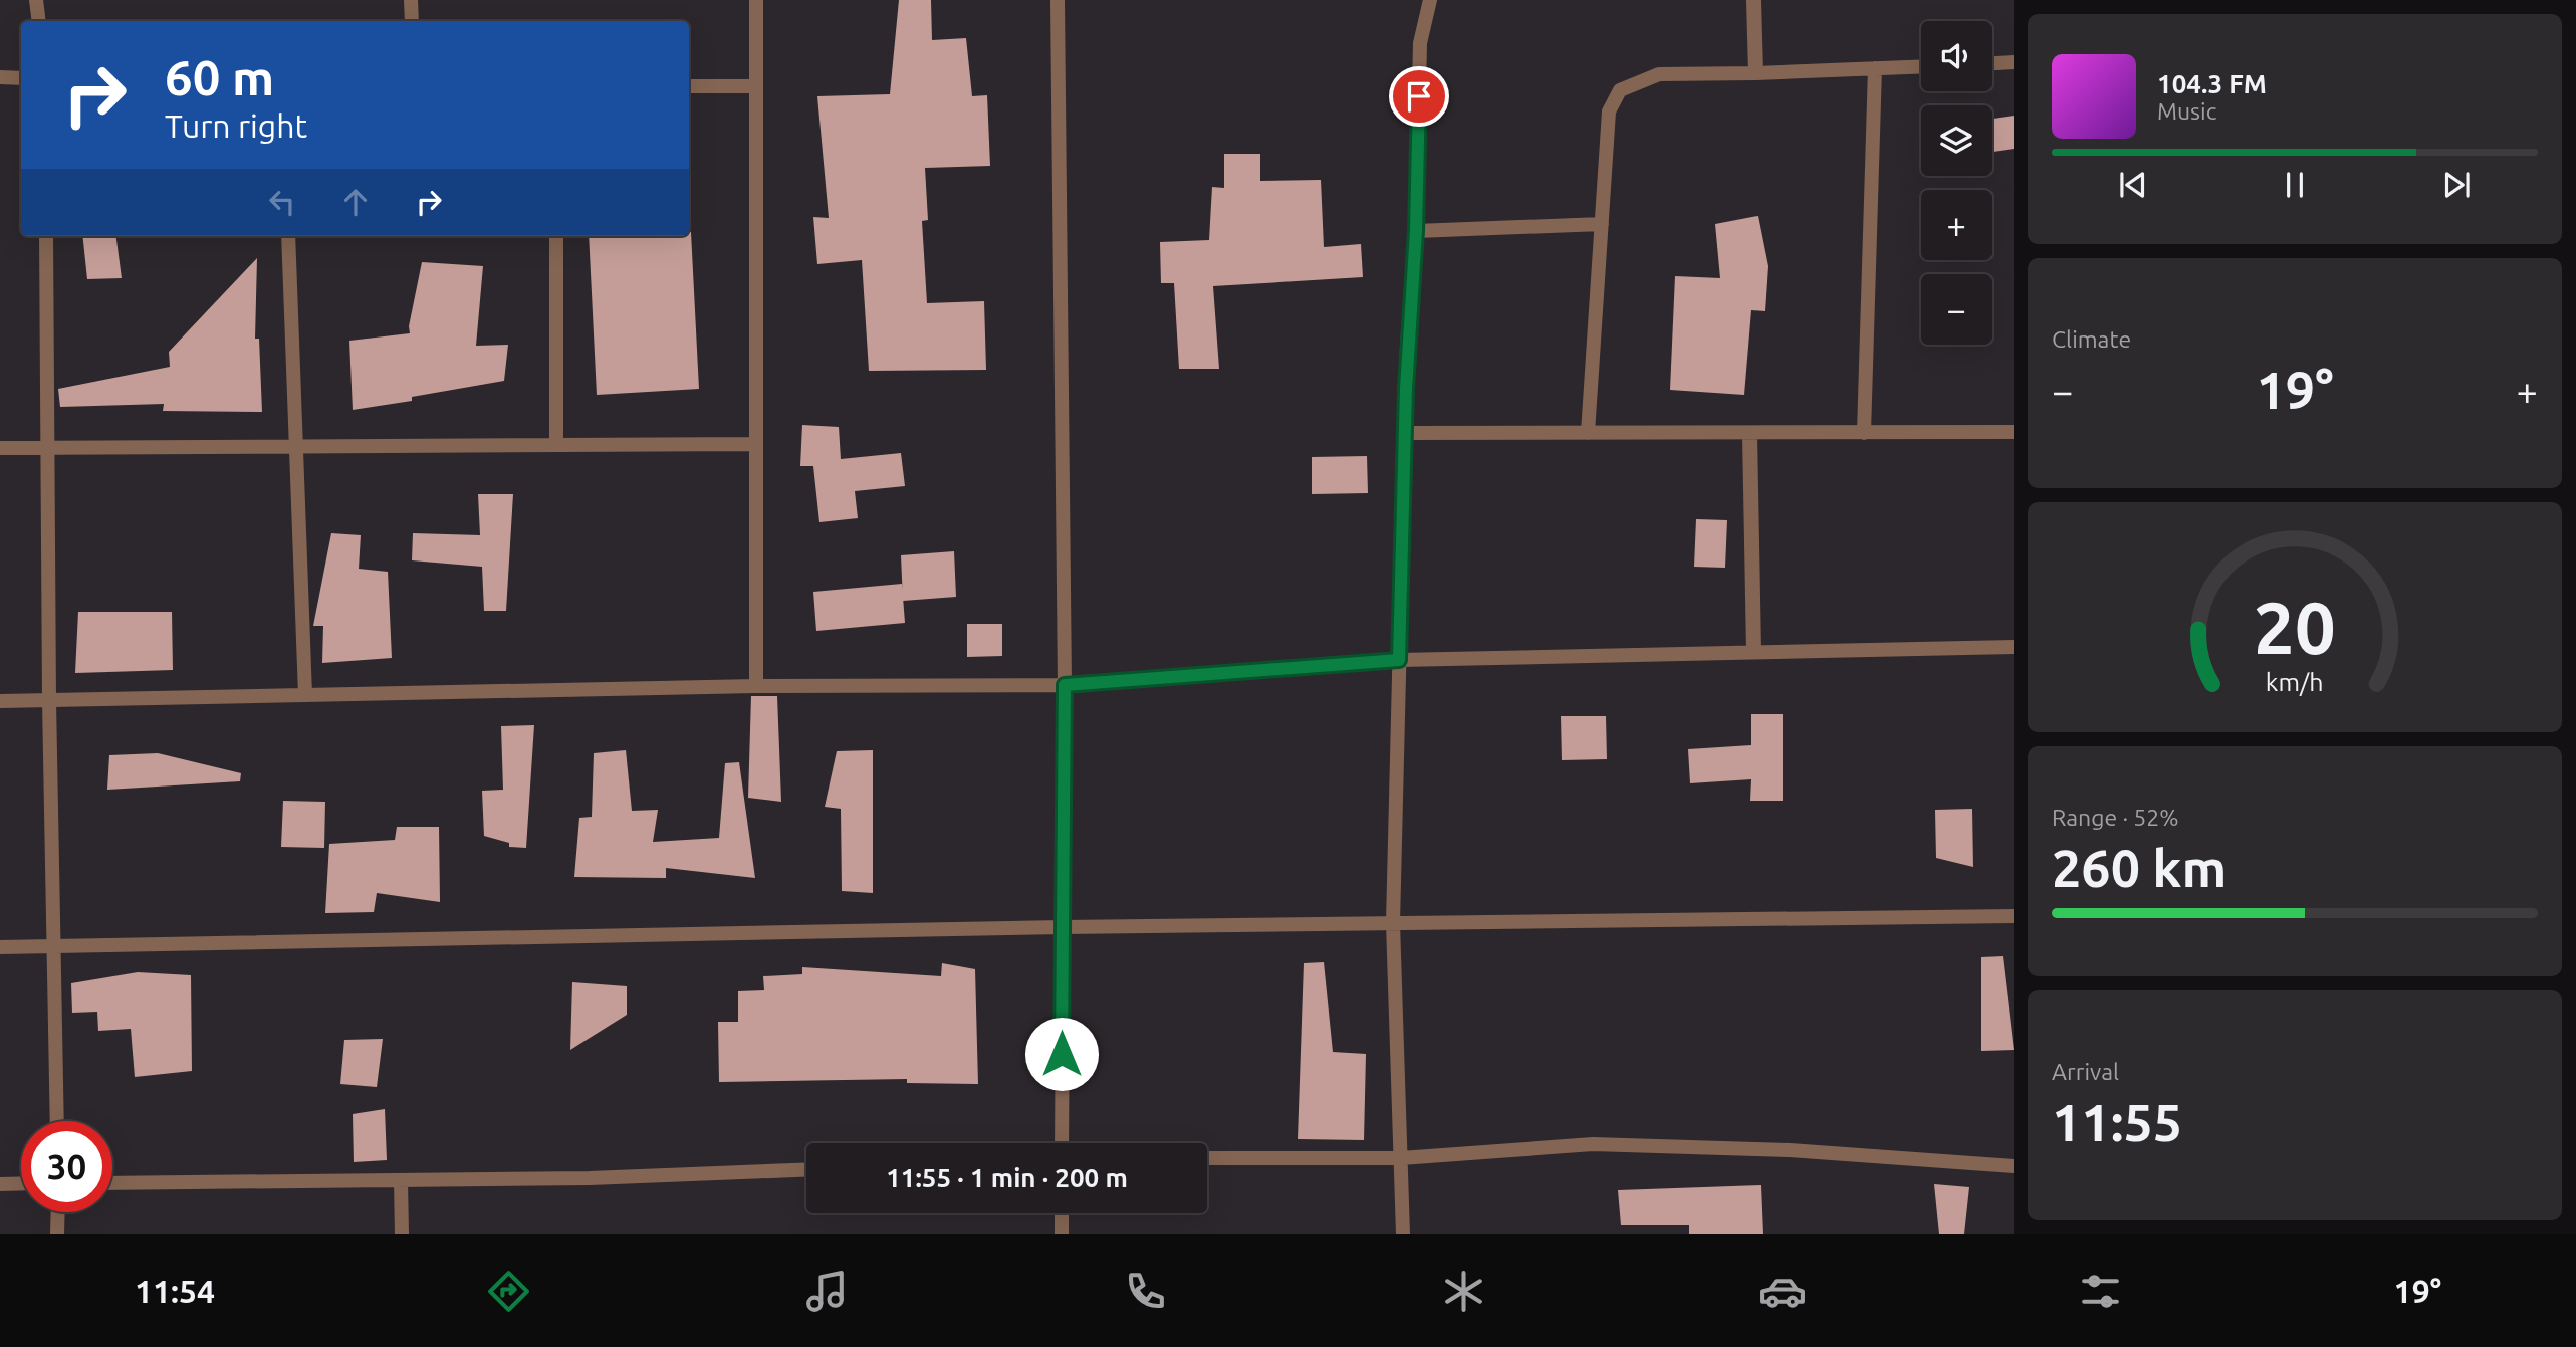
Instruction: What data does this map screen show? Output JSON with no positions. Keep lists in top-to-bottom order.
{
  "page": {
    "map_buttons": ["+", "−"],
    "turn": ["60 m", "Turn right"],
    "song": ["104.3 FM", "Music"],
    "tile": [
      "Climate",
      ["Range · 52%", "260 km"],
      ["Arrival", "11:55"]
    ],
    "heat": ["−", "19°", "+"],
    "limit": "30",
    "trip": "11:55 · 1 min · 200 m",
    "tabs": ["11:54", "19°"],
    "gauge": ["20", "km/h"]
  }
}
